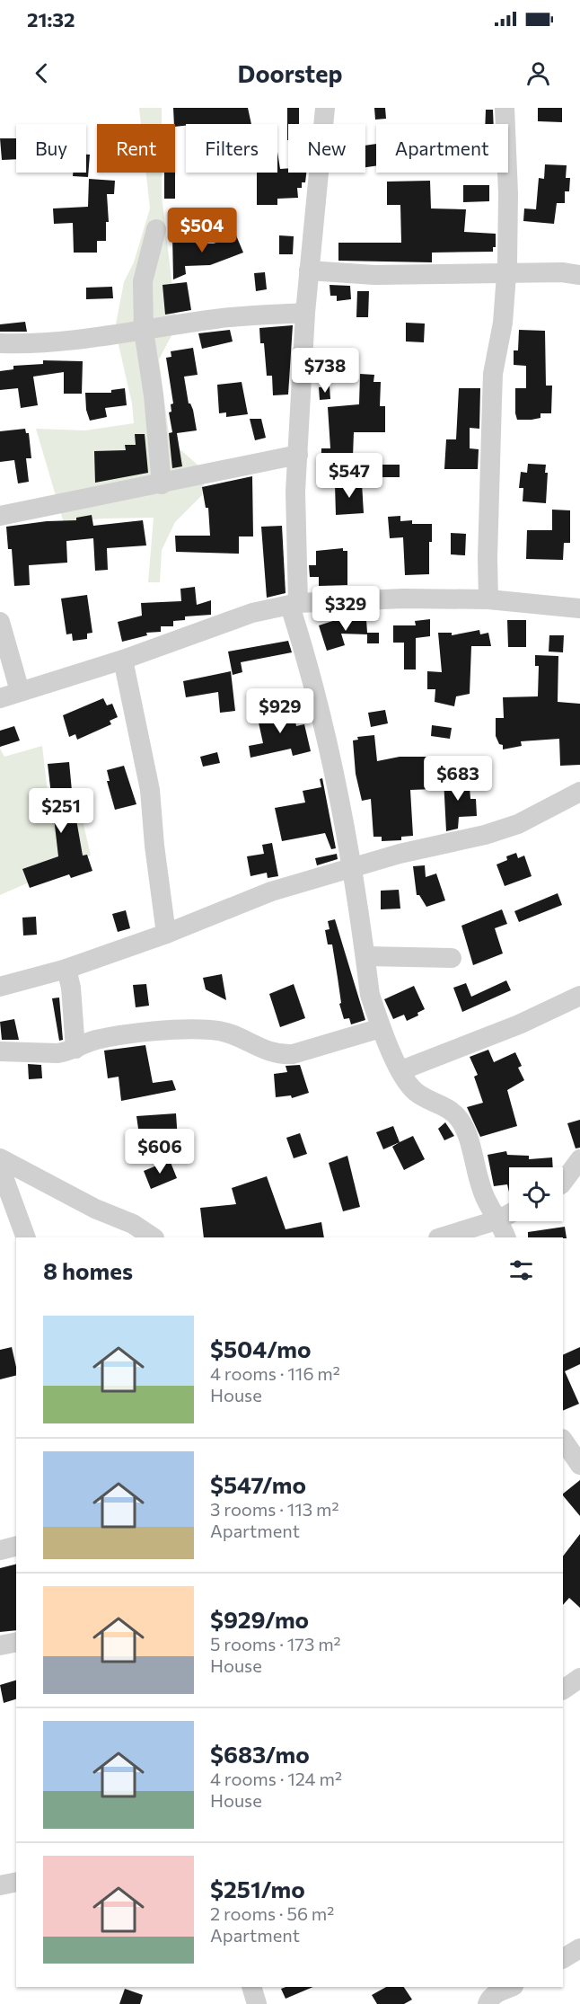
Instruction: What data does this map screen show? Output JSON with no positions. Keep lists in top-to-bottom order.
{
  "page": {
    "status": "21:32",
    "header": "Doorstep",
    "chip": [
      "Buy",
      "Rent",
      "Filters",
      "New",
      "Apartment"
    ],
    "price": [
      "$504",
      "$738",
      "$547",
      "$329",
      "$929",
      "$683",
      "$251",
      "$606"
    ],
    "heading": "8 homes",
    "list": [
      {
        "name": "$504/mo",
        "note": "4 rooms · 116 m² · House"
      },
      {
        "name": "$547/mo",
        "note": "3 rooms · 113 m² · Apartment"
      },
      {
        "name": "$929/mo",
        "note": "5 rooms · 173 m² · House"
      },
      {
        "name": "$683/mo",
        "note": "4 rooms · 124 m² · House"
      },
      {
        "name": "$251/mo",
        "note": "2 rooms · 56 m² · Apartment"
      }
    ]
  }
}
